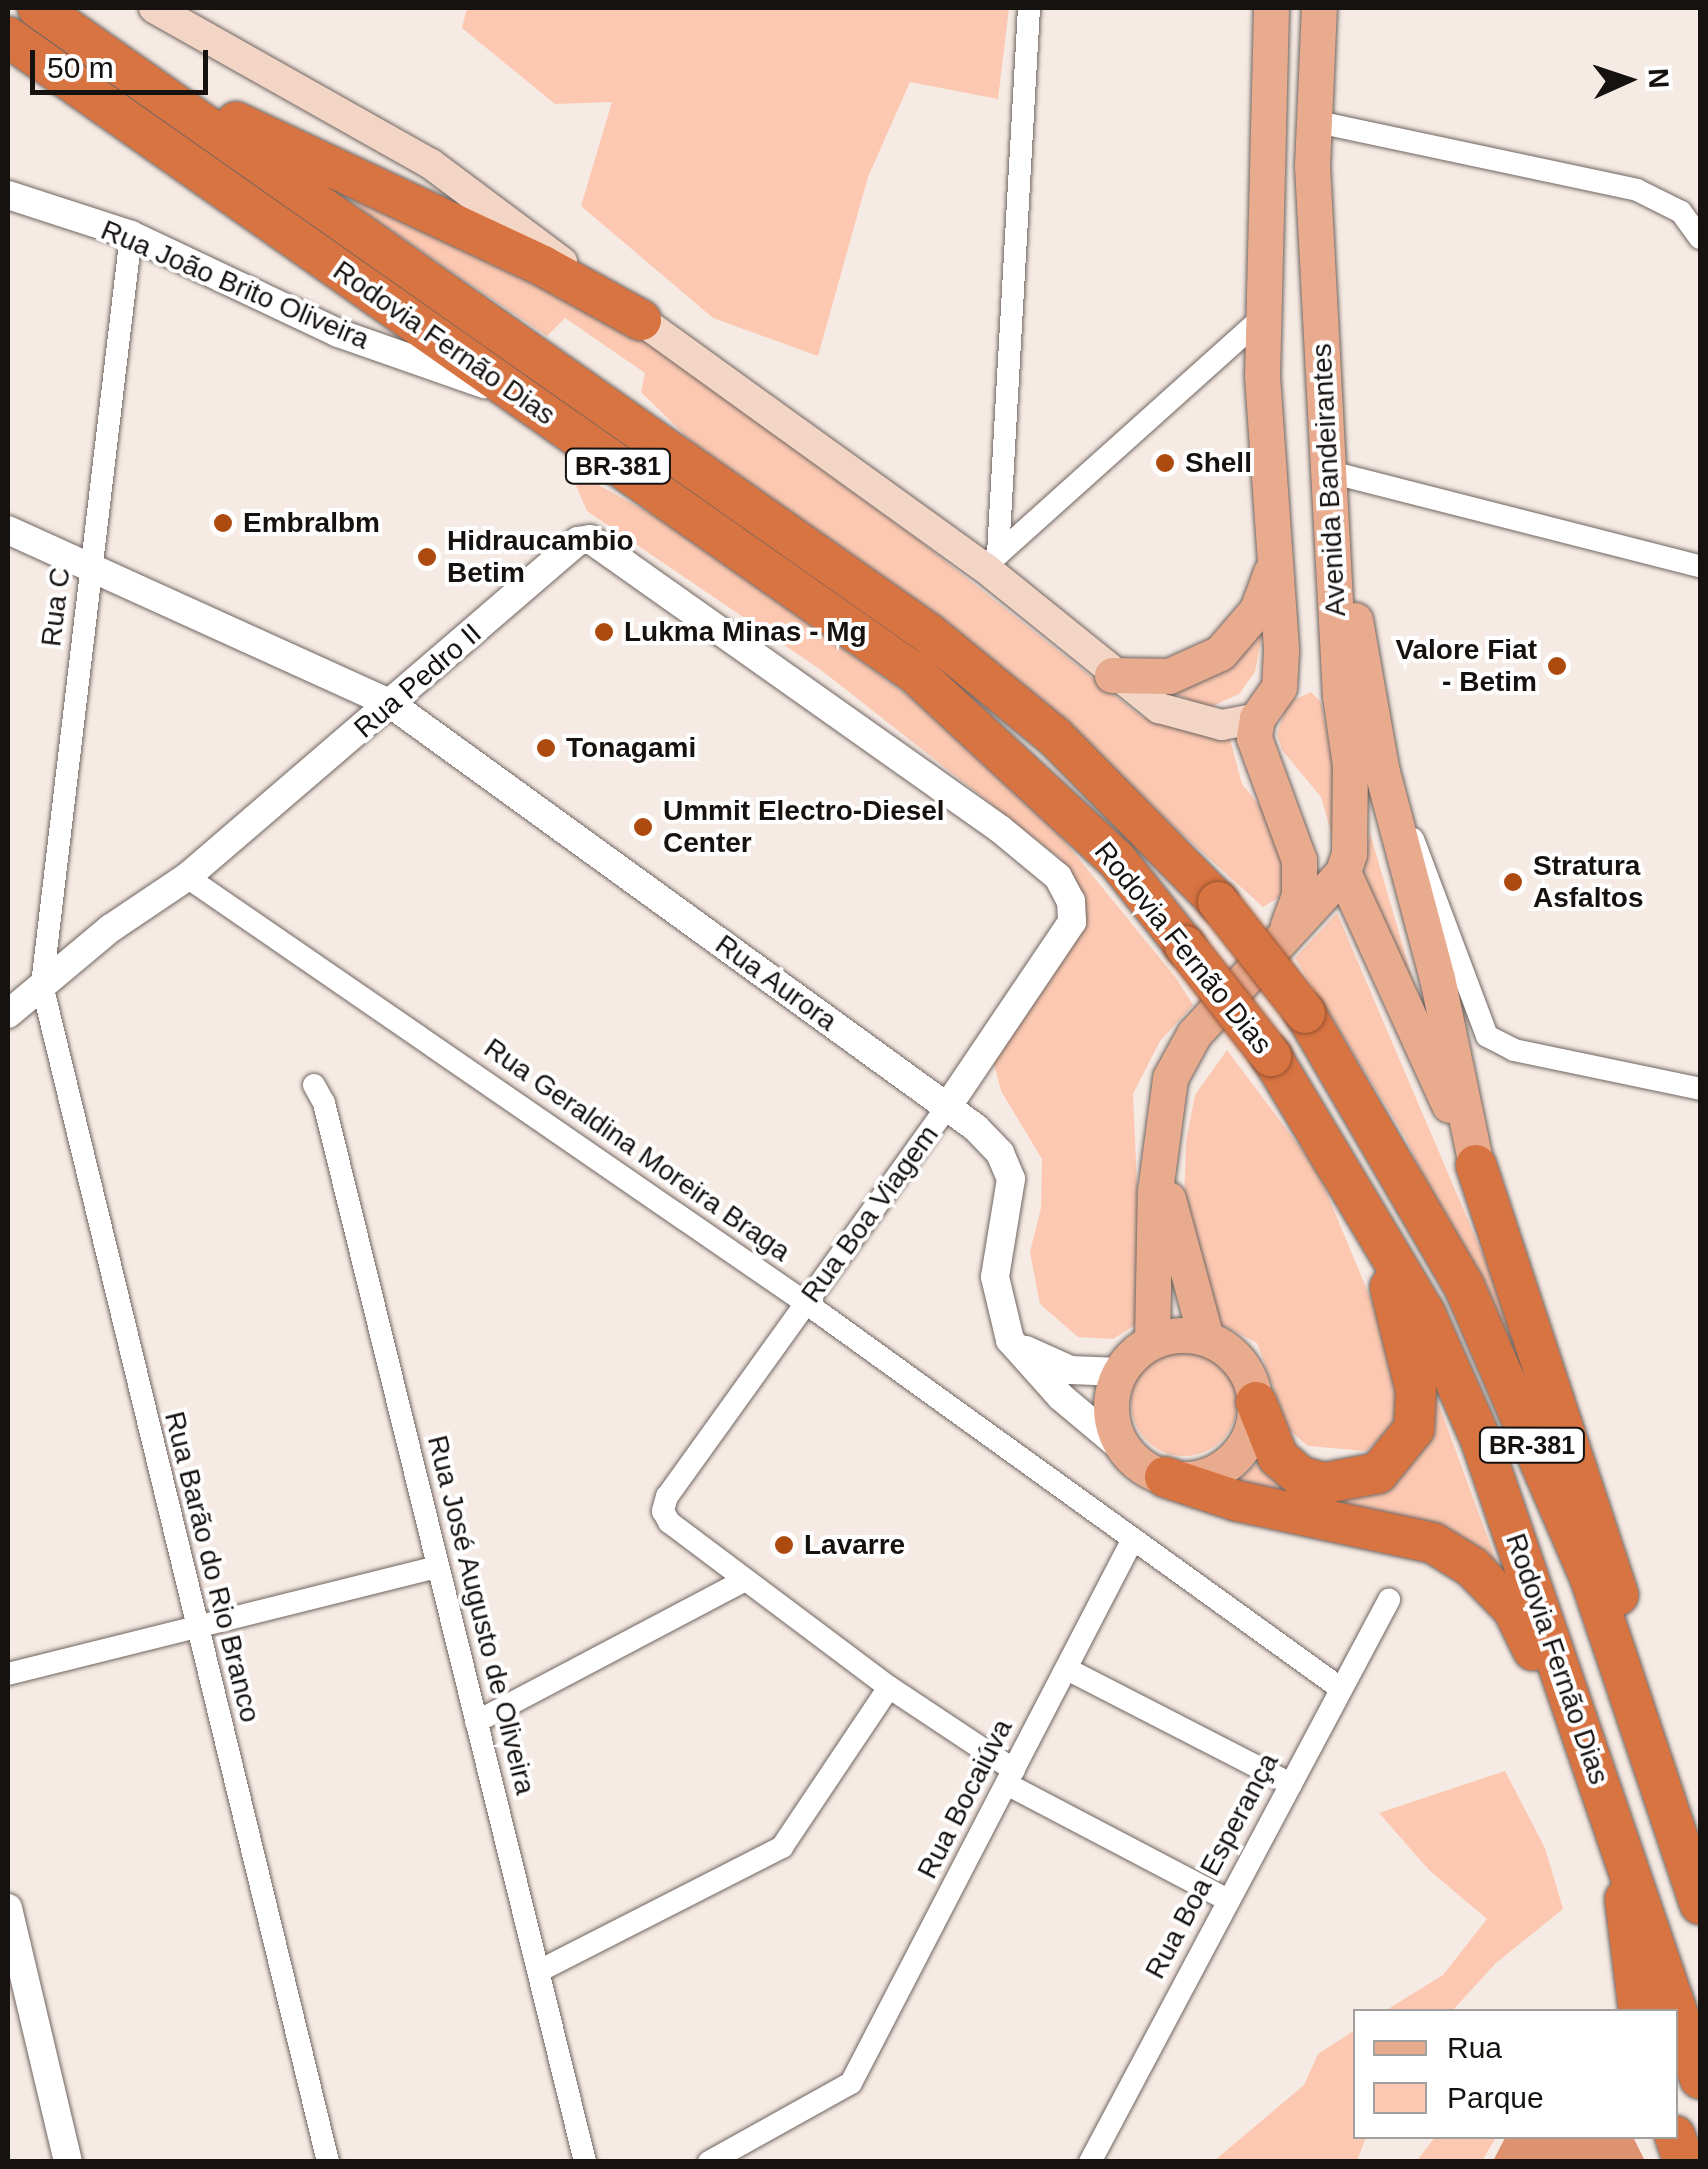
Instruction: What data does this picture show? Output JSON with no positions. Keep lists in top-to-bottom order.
{
  "streets": {
    "highway": ["Rodovia Fernão Dias", "BR-381"],
    "main road": ["Avenida Bandeirantes"],
    "street": [
      "Rua João Brito Oliveira",
      "Rua C",
      "Rua Pedro II",
      "Rua Aurora",
      "Rua Geraldina Moreira Braga",
      "Rua Boa Viagem",
      "Rua Barão do Rio Branco",
      "Rua José Augusto de Oliveira",
      "Rua Bocaiúva",
      "Rua Boa Esperança"
    ]
  },
  "crossings": [
    ["Rua João Brito Oliveira", "Rodovia Fernão Dias"],
    ["Rua João Brito Oliveira", "Rua C"],
    ["Rodovia Fernão Dias", "BR-381"],
    ["BR-381", "Rua Aurora"],
    ["Rua C", "Rua Pedro II"],
    ["Rua C", "Rua Aurora"],
    ["Rua C", "Rua Barão do Rio Branco"],
    ["Rua Pedro II", "Rua Aurora"],
    ["Rua Pedro II", "Rua Geraldina Moreira Braga"],
    ["Rua Pedro II", "Rua Boa Viagem"],
    ["Rua Pedro II", "Rua Barão do Rio Branco"],
    ["Rua Aurora", "Rua Boa Viagem"],
    ["Rua Geraldina Moreira Braga", "Rua Boa Viagem"],
    ["Rua Geraldina Moreira Braga", "Rua Bocaiúva"],
    ["Rua Geraldina Moreira Braga", "Rua Boa Esperança"]
  ],
  "places": [
    "Shell",
    "Embralbm",
    "Hidraucambio Betim",
    "Lukma Minas - Mg",
    "Valore Fiat - Betim",
    "Tonagami",
    "Ummit Electro-Diesel Center",
    "Stratura Asfaltos",
    "Lavarre"
  ],
  "legend": ["Rua", "Parque"],
  "scale_bar": "50 m",
  "north": "right"
}
